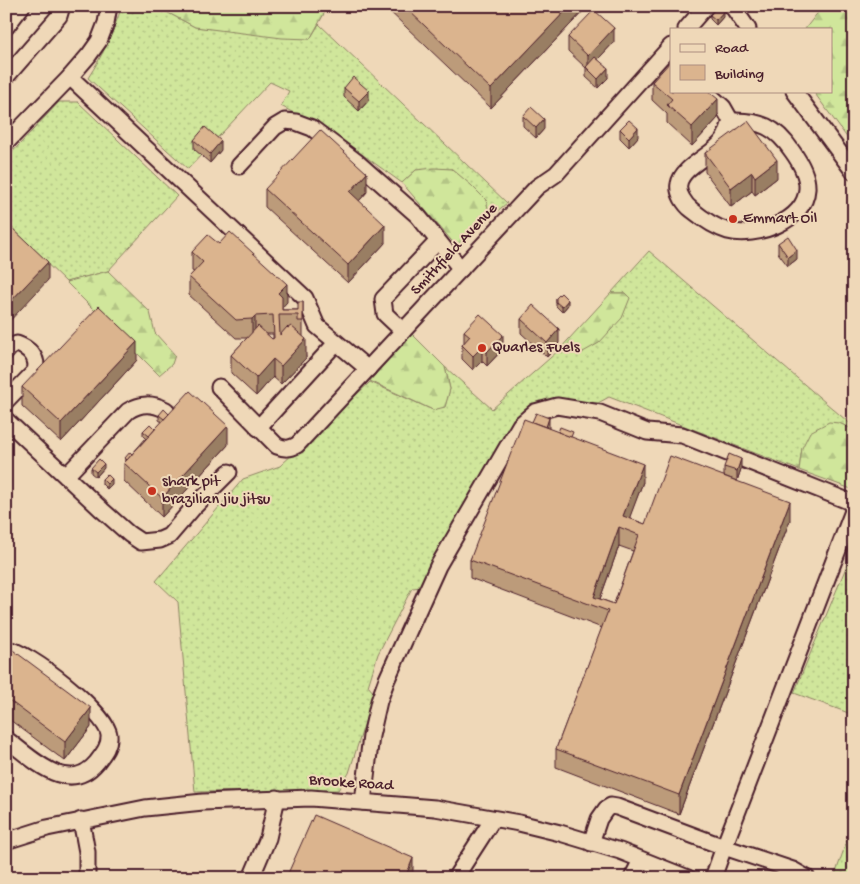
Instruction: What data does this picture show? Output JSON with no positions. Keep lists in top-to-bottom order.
{
  "streets": {
    "street": ["Smithfield Avenue", "Brooke Road"]
  },
  "places": ["Emmart Oil", "Quarles Fuels", "shark pit brazilian jiu jitsu"],
  "legend": ["Road", "Building"]
}
